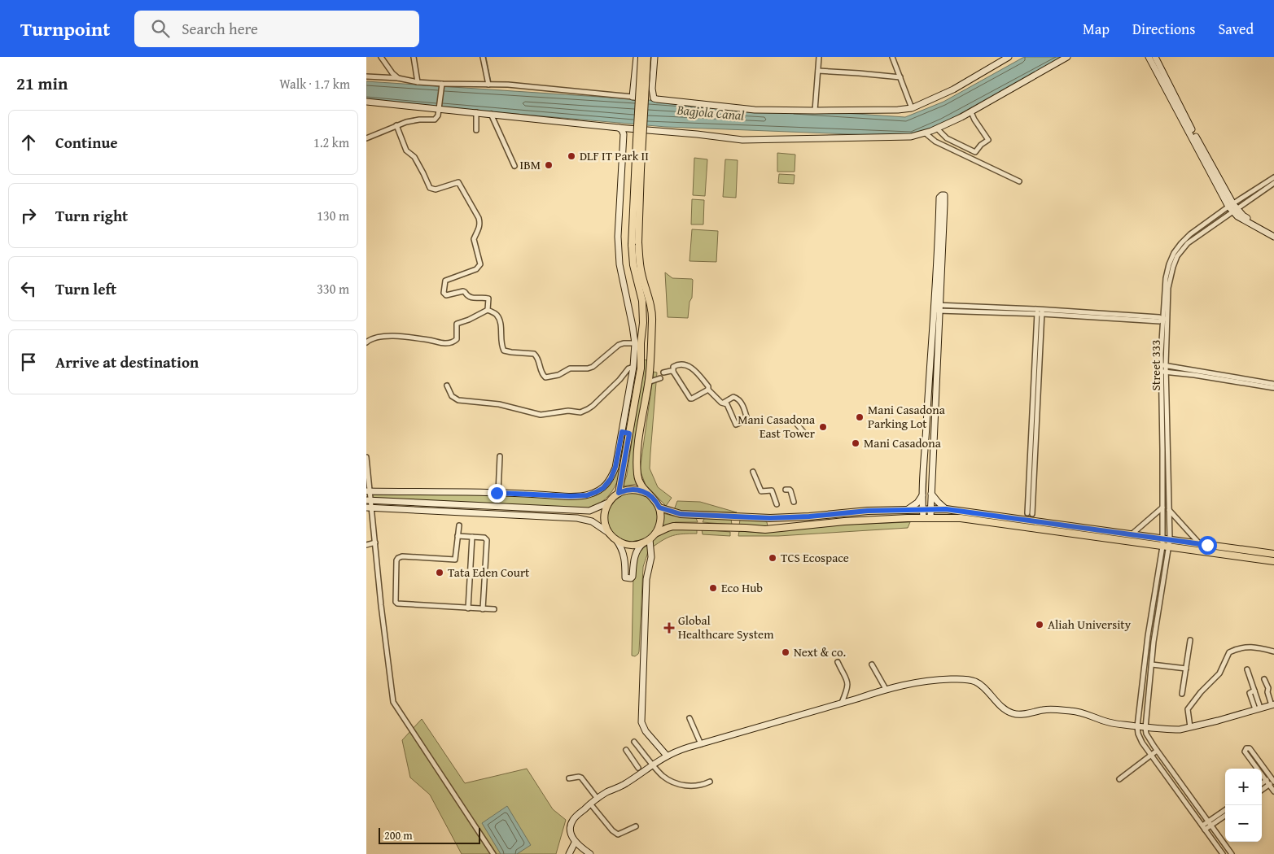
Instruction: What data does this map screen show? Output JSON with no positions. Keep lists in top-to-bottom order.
{
  "streets": {
    "street": ["Street 333"]
  },
  "water": ["Bagjola Canal"],
  "places": {
    "other": [
      "DLF IT Park II",
      "IBM",
      "Mani Casadona Parking Lot",
      "Mani Casadona East Tower",
      "Mani Casadona",
      "TCS Ecospace",
      "Tata Eden Court",
      "Eco Hub",
      "Aliah University",
      "Next & co."
    ],
    "health": ["Global Healthcare System"]
  },
  "scale_bar": "200 m",
  "page": {
    "header": "Turnpoint",
    "search": "Search here",
    "nav": ["Map", "Directions", "Saved"],
    "heading": ["21 min", "Walk · 1.7 km"],
    "list": [
      ["Continue", "1.2 km"],
      ["Turn right", "130 m"],
      ["Turn left", "330 m"],
      "Arrive at destination"
    ],
    "map_buttons": ["+", "−"],
    "scale": "200 m"
  }
}
